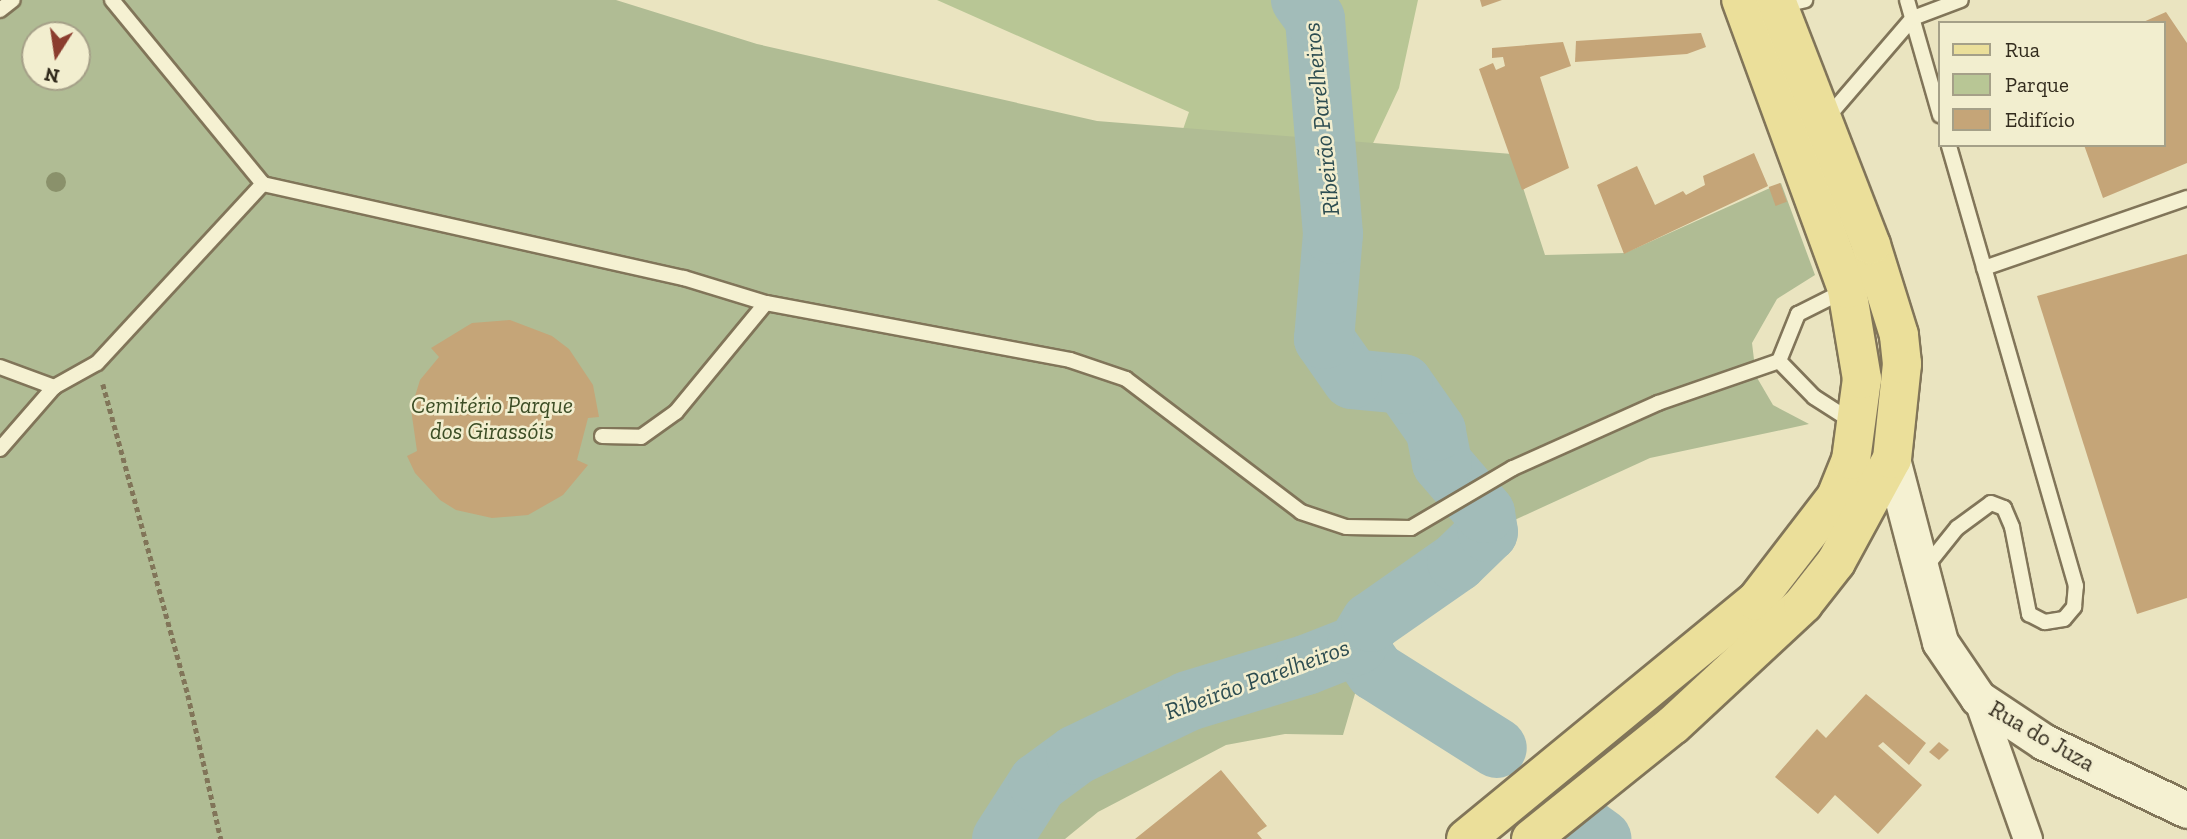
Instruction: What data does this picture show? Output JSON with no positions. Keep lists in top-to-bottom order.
{
  "streets": {
    "street": ["Rua do Juza"]
  },
  "water": ["Ribeirão Parelheiros"],
  "parks": ["Cemitério Parque dos Girassóis"],
  "legend": ["Rua", "Parque", "Edifício"],
  "north": "bottom"
}
